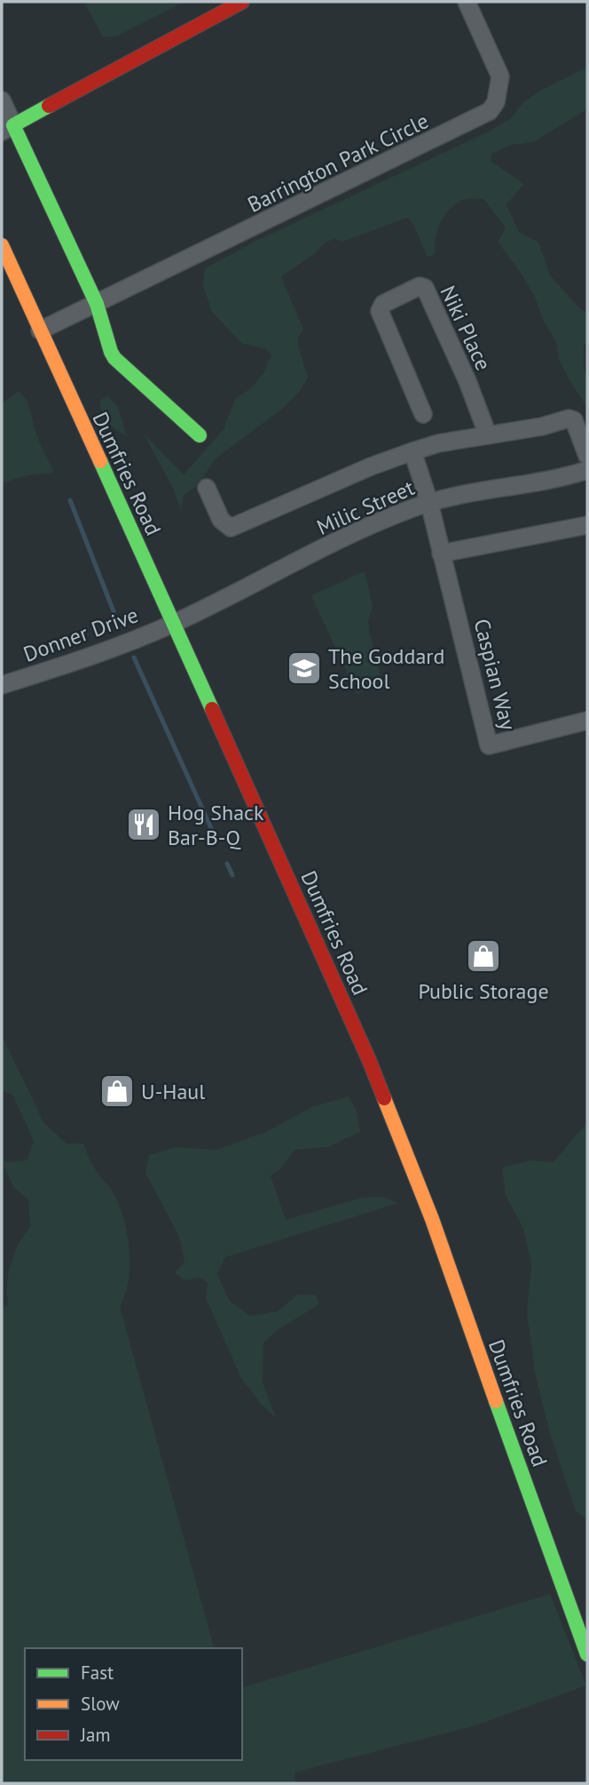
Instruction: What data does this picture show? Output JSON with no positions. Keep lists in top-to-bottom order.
{
  "streets": {
    "main road": ["Dumfries Road"],
    "street": [
      "Barrington Park Circle",
      "Niki Place",
      "Milic Street",
      "Donner Drive",
      "Caspian Way"
    ]
  },
  "crossings": [
    ["Barrington Park Circle", "Dumfries Road"],
    ["Dumfries Road", "Milic Street"],
    ["Dumfries Road", "Donner Drive"],
    ["Milic Street", "Donner Drive"],
    ["Milic Street", "Caspian Way"]
  ],
  "places": {
    "school or university": ["The Goddard School"],
    "restaurant": ["Hog Shack Bar-B-Q"],
    "shop": ["Public Storage", "U-Haul"]
  },
  "legend": ["Fast", "Slow", "Jam"]
}
